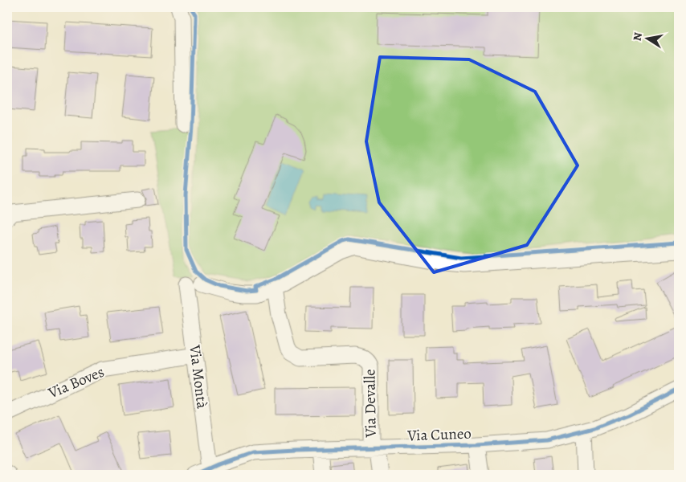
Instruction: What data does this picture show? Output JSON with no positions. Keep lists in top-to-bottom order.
{
  "streets": {
    "street": [
      "Via Montà",
      "Via Boves",
      "Via Devalle",
      "Via Cuneo"
    ]
  },
  "crossings": [
    ["Via Montà", "Via Boves"],
    ["Via Montà", "Via Cuneo"],
    ["Via Devalle", "Via Cuneo"]
  ],
  "north": "left"
}
